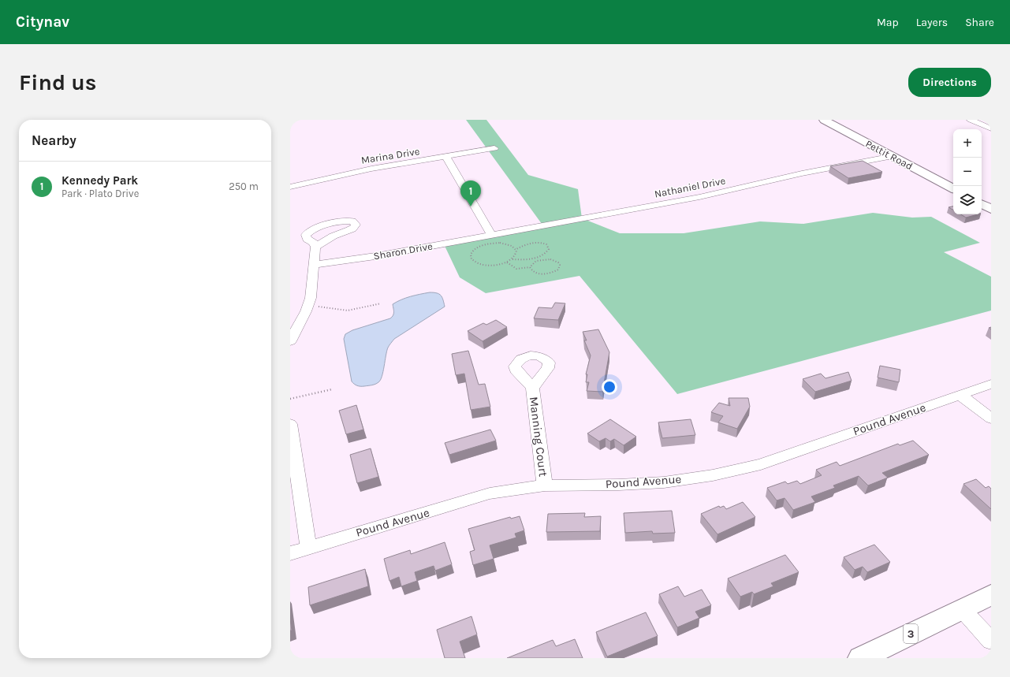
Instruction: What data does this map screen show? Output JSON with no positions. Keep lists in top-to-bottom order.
{
  "streets": {
    "street": [
      "Pettit Road",
      "Marina Drive",
      "Nathaniel Drive",
      "Sharon Drive",
      "Pound Avenue",
      "Manning Court",
      "3"
    ]
  },
  "crossings": [
    ["Pettit Road", "Nathaniel Drive"],
    ["Nathaniel Drive", "Sharon Drive"],
    ["Pound Avenue", "Manning Court"]
  ],
  "page": {
    "header": "Citynav",
    "nav": ["Map", "Layers", "Share"],
    "buttons": "Directions",
    "title": "Find us",
    "heading": "Nearby",
    "map_buttons": ["+", "−"],
    "list": [
      {
        "mark": "1",
        "name": "Kennedy Park",
        "note": "Park · Plato Drive",
        "value": "250 m"
      }
    ],
    "pins": "1"
  }
}
